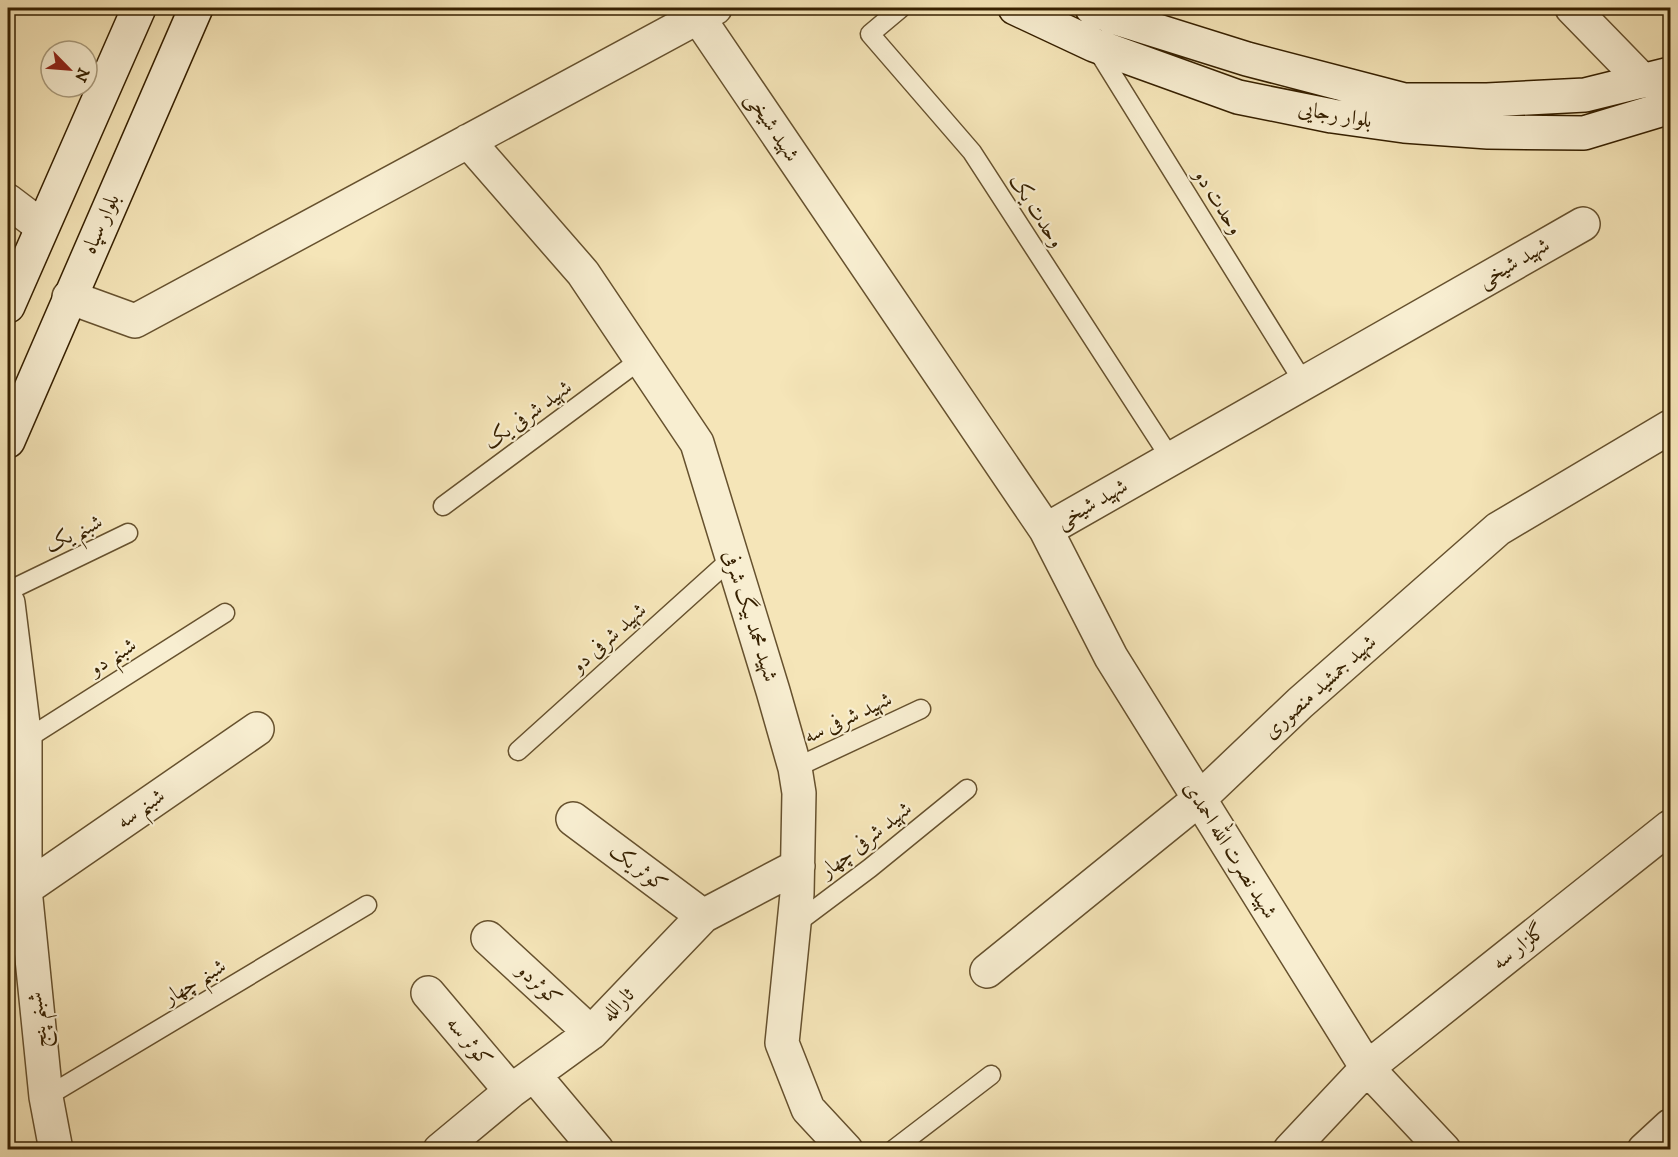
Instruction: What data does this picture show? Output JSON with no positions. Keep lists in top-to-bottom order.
{
  "streets": {
    "street": [
      "بلوار رجایی",
      "شهید شیخی",
      "بلوار سپاه",
      "شهید محمد بیگ شرفی",
      "شهید جمشید منصوری",
      "شبنم سه",
      "شهید نصرت الله احمدی",
      "کوثر یک",
      "گلزار سه",
      "کوثردو",
      "ثارالله",
      "شبنم پنج",
      "کوثر سه"
    ],
    "lane": [
      "وحدت دو",
      "وحدت یک",
      "شهید شرفی یک",
      "شبنم یک",
      "شهید شرفی دو",
      "شبنم دو",
      "شهید شرفی سه",
      "شهید شرفی چهار",
      "شبنم چهار"
    ]
  },
  "crossings": [
    ["بلوار رجایی", "وحدت دو"],
    ["شهید شیخی", "وحدت دو"],
    ["شهید شیخی", "وحدت یک"],
    ["شهید شیخی", "شهید نصرت الله احمدی"],
    ["شهید شرفی یک", "شهید محمد بیگ شرفی"],
    ["شهید محمد بیگ شرفی", "شهید شرفی دو"],
    ["شهید محمد بیگ شرفی", "شهید شرفی سه"],
    ["شهید محمد بیگ شرفی", "شهید شرفی چهار"],
    ["شهید محمد بیگ شرفی", "ثارالله"],
    ["شبنم دو", "شبنم پنج"],
    ["شهید جمشید منصوری", "شهید نصرت الله احمدی"],
    ["شبنم سه", "شبنم پنج"],
    ["شهید نصرت الله احمدی", "گلزار سه"],
    ["کوثر یک", "ثارالله"],
    ["شبنم چهار", "شبنم پنج"],
    ["کوثردو", "ثارالله"],
    ["ثارالله", "کوثر سه"]
  ],
  "north": "bottom right"
}
